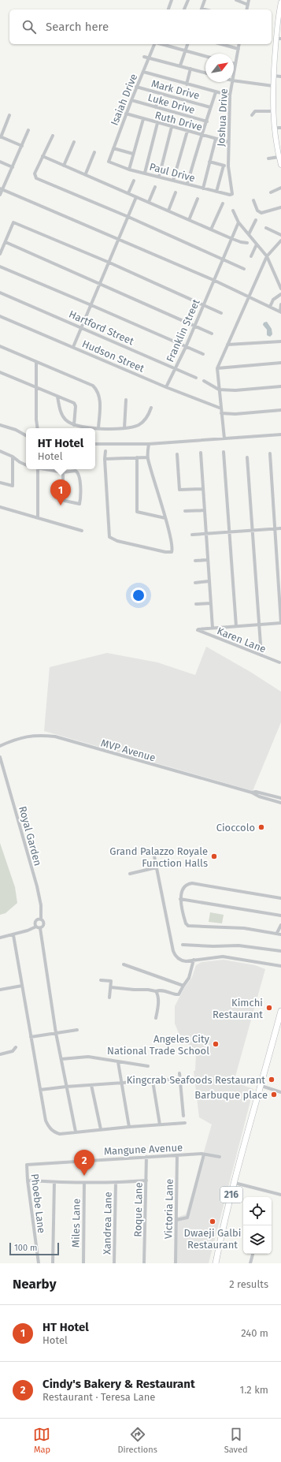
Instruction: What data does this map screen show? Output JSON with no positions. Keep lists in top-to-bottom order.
{
  "streets": {
    "main road": ["216"],
    "street": [
      "Mark Drive",
      "Isaiah Drive",
      "Luke Drive",
      "Joshua Drive",
      "Ruth Drive",
      "Paul Drive",
      "Hartford Street",
      "Franklin Street",
      "Hudson Street",
      "Karen Lane",
      "MVP Avenue",
      "Royal Garden",
      "Mangune Avenue",
      "Phoebe Lane",
      "Victoria Lane",
      "Roque Lane",
      "Miles Lane",
      "Xandrea Lane"
    ]
  },
  "crossings": [
    ["Mark Drive", "Isaiah Drive"],
    ["Isaiah Drive", "Luke Drive"],
    ["Isaiah Drive", "Ruth Drive"],
    ["Isaiah Drive", "Paul Drive"],
    ["Joshua Drive", "Ruth Drive"],
    ["Joshua Drive", "Paul Drive"],
    ["Hartford Street", "Franklin Street"],
    ["Franklin Street", "Hudson Street"],
    ["Mangune Avenue", "Phoebe Lane"],
    ["Mangune Avenue", "Victoria Lane"],
    ["Mangune Avenue", "Roque Lane"]
  ],
  "places": [
    "Cioccolo",
    "Grand Palazzo Royale Function Halls",
    "Kimchi Restaurant",
    "Angeles City National Trade School",
    "Kingcrab Seafoods Restaurant",
    "Barbuque place",
    "Dwaeji Galbi Restaurant"
  ],
  "scale_bar": "100 m",
  "north": "top right",
  "page": {
    "search": "Search here",
    "popup": ["HT Hotel", "Hotel"],
    "pins": ["1", "2"],
    "scale": "100 m",
    "heading": ["Nearby", "2 results"],
    "list": [
      {
        "mark": "1",
        "name": "HT Hotel",
        "note": "Hotel",
        "value": "240 m"
      },
      {
        "mark": "2",
        "name": "Cindy's Bakery & Restaurant",
        "note": "Restaurant · Teresa Lane",
        "value": "1.2 km"
      }
    ],
    "nav": ["Map", "Directions", "Saved"]
  }
}
